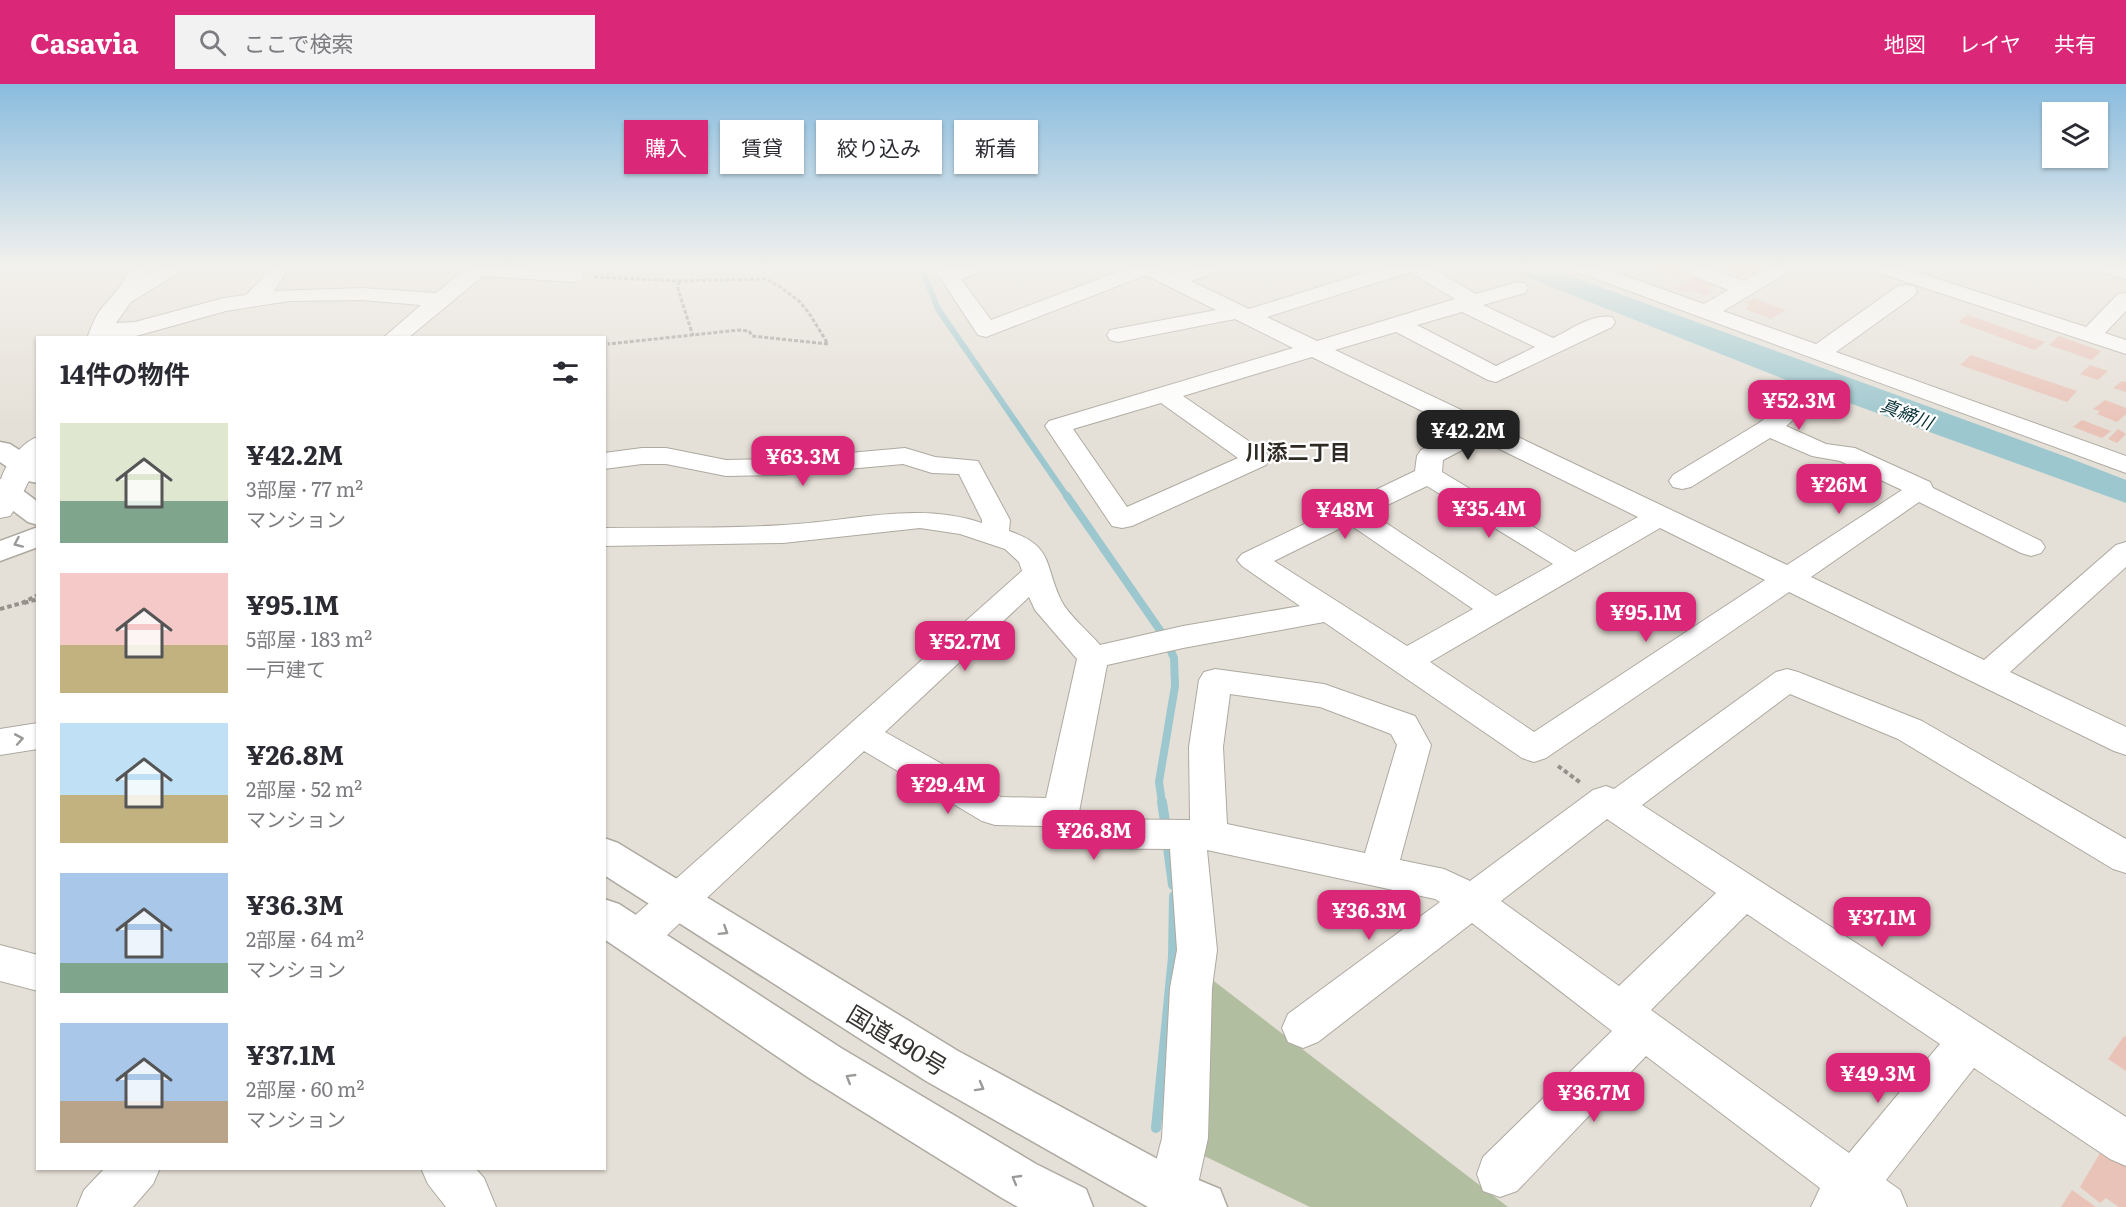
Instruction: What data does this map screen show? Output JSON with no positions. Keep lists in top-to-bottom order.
{
  "streets": {
    "highway": ["国道490号"]
  },
  "districts": ["川添二丁目"],
  "water": ["真締川"],
  "page": {
    "header": "Casavia",
    "search": "ここで検索",
    "nav": ["地図", "レイヤ", "共有"],
    "chip": [
      "購入",
      "賃貸",
      "絞り込み",
      "新着"
    ],
    "heading": "14件の物件",
    "price": [
      "¥52.3M",
      "¥42.2M",
      "¥63.3M",
      "¥26M",
      "¥35.4M",
      "¥48M",
      "¥95.1M",
      "¥52.7M",
      "¥29.4M",
      "¥26.8M",
      "¥36.3M",
      "¥37.1M",
      "¥49.3M",
      "¥36.7M"
    ],
    "list": [
      {
        "name": "¥42.2M",
        "note": "3部屋 · 77 m² · マンション"
      },
      {
        "name": "¥95.1M",
        "note": "5部屋 · 183 m² · 一戸建て"
      },
      {
        "name": "¥26.8M",
        "note": "2部屋 · 52 m² · マンション"
      },
      {
        "name": "¥36.3M",
        "note": "2部屋 · 64 m² · マンション"
      },
      {
        "name": "¥37.1M",
        "note": "2部屋 · 60 m² · マンション"
      }
    ]
  }
}
